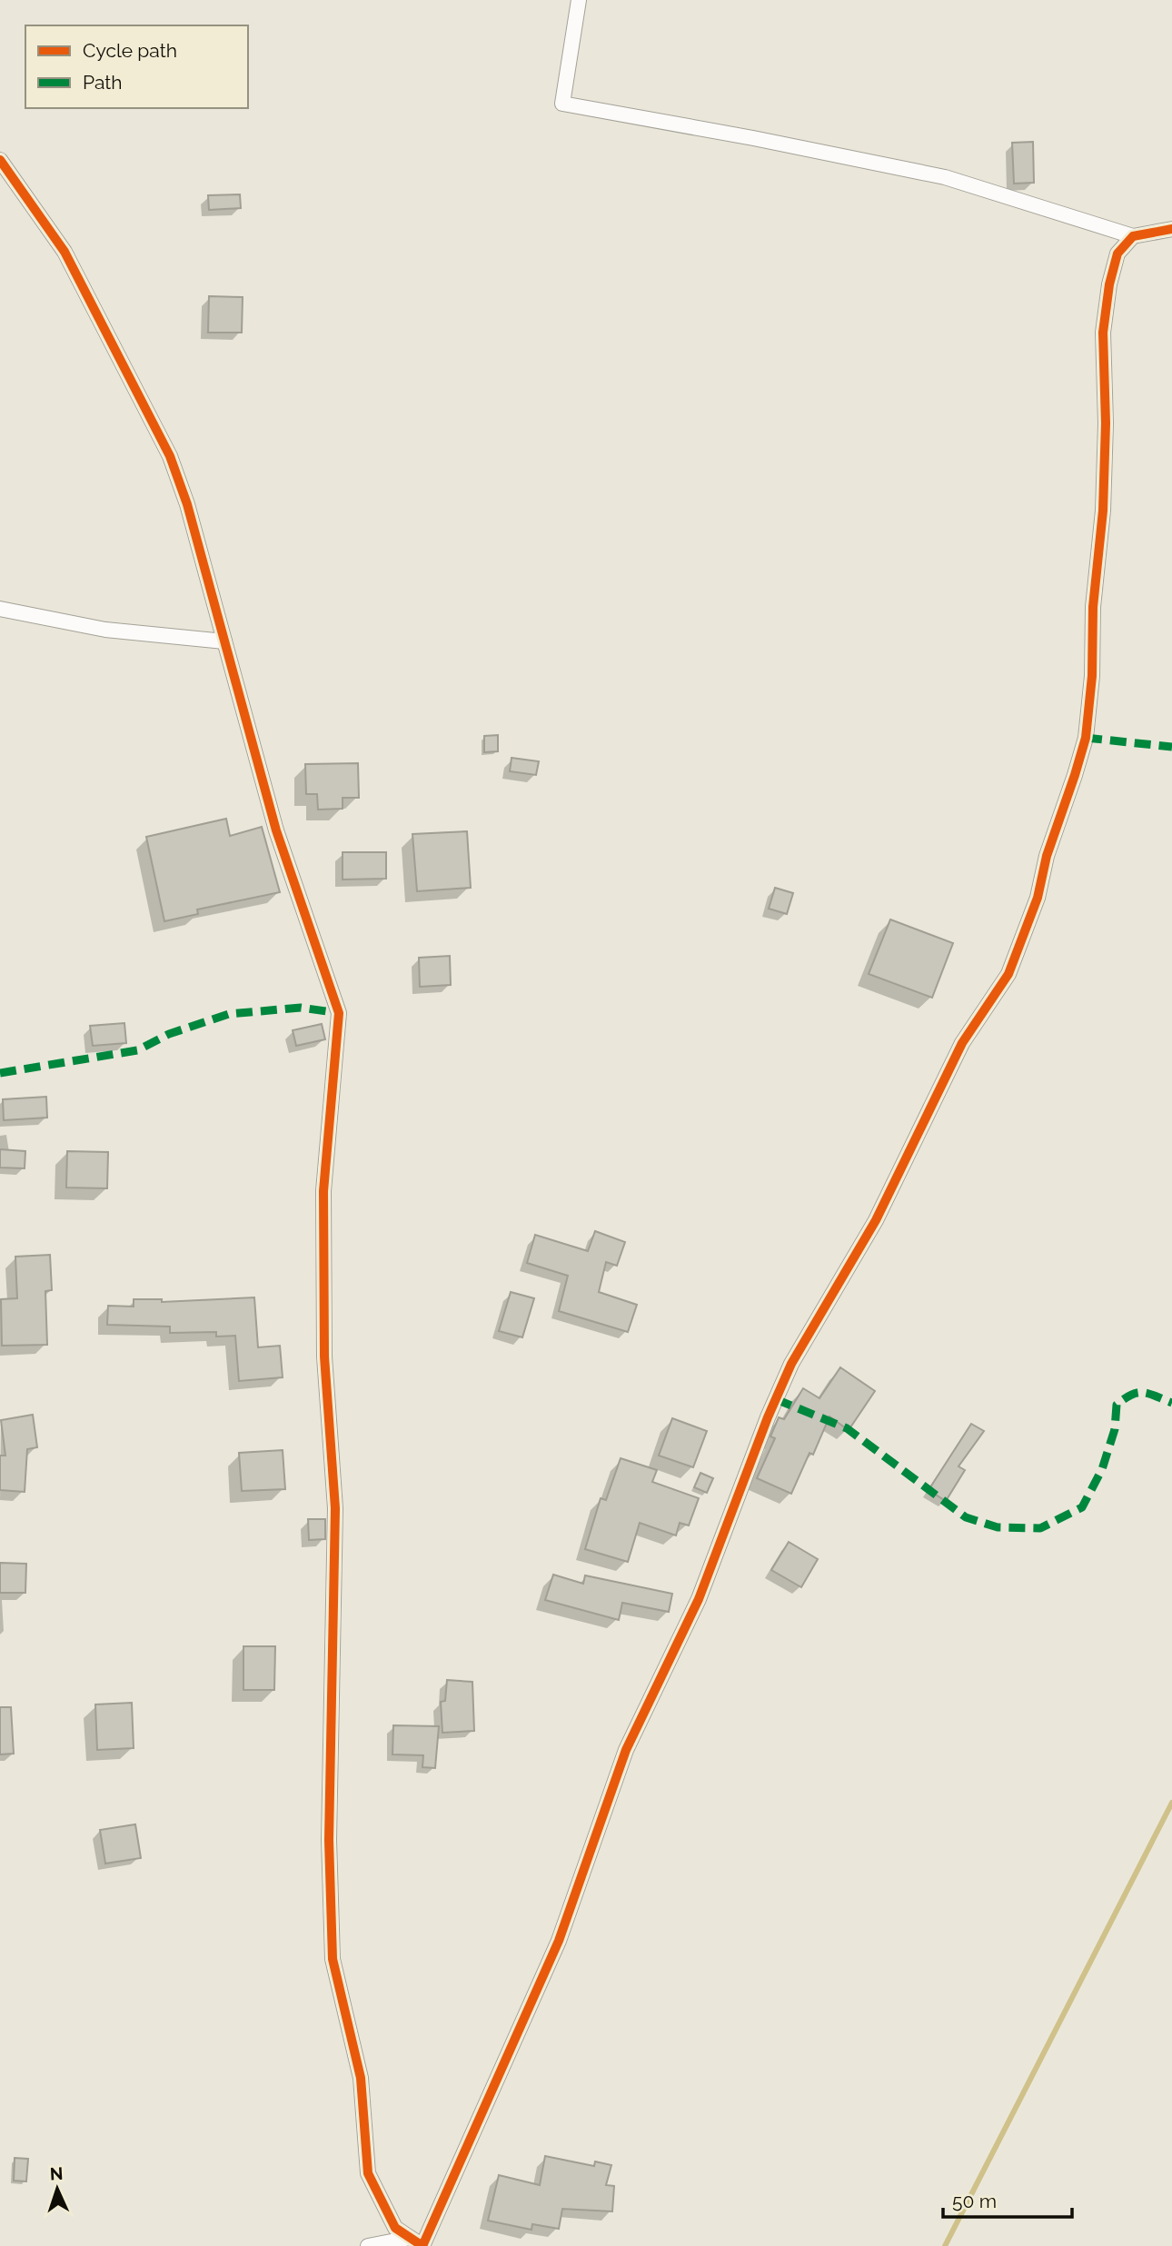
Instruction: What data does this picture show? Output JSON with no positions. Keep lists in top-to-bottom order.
{
  "legend": ["Cycle path", "Path"],
  "scale_bar": "50 m",
  "north": "top"
}
